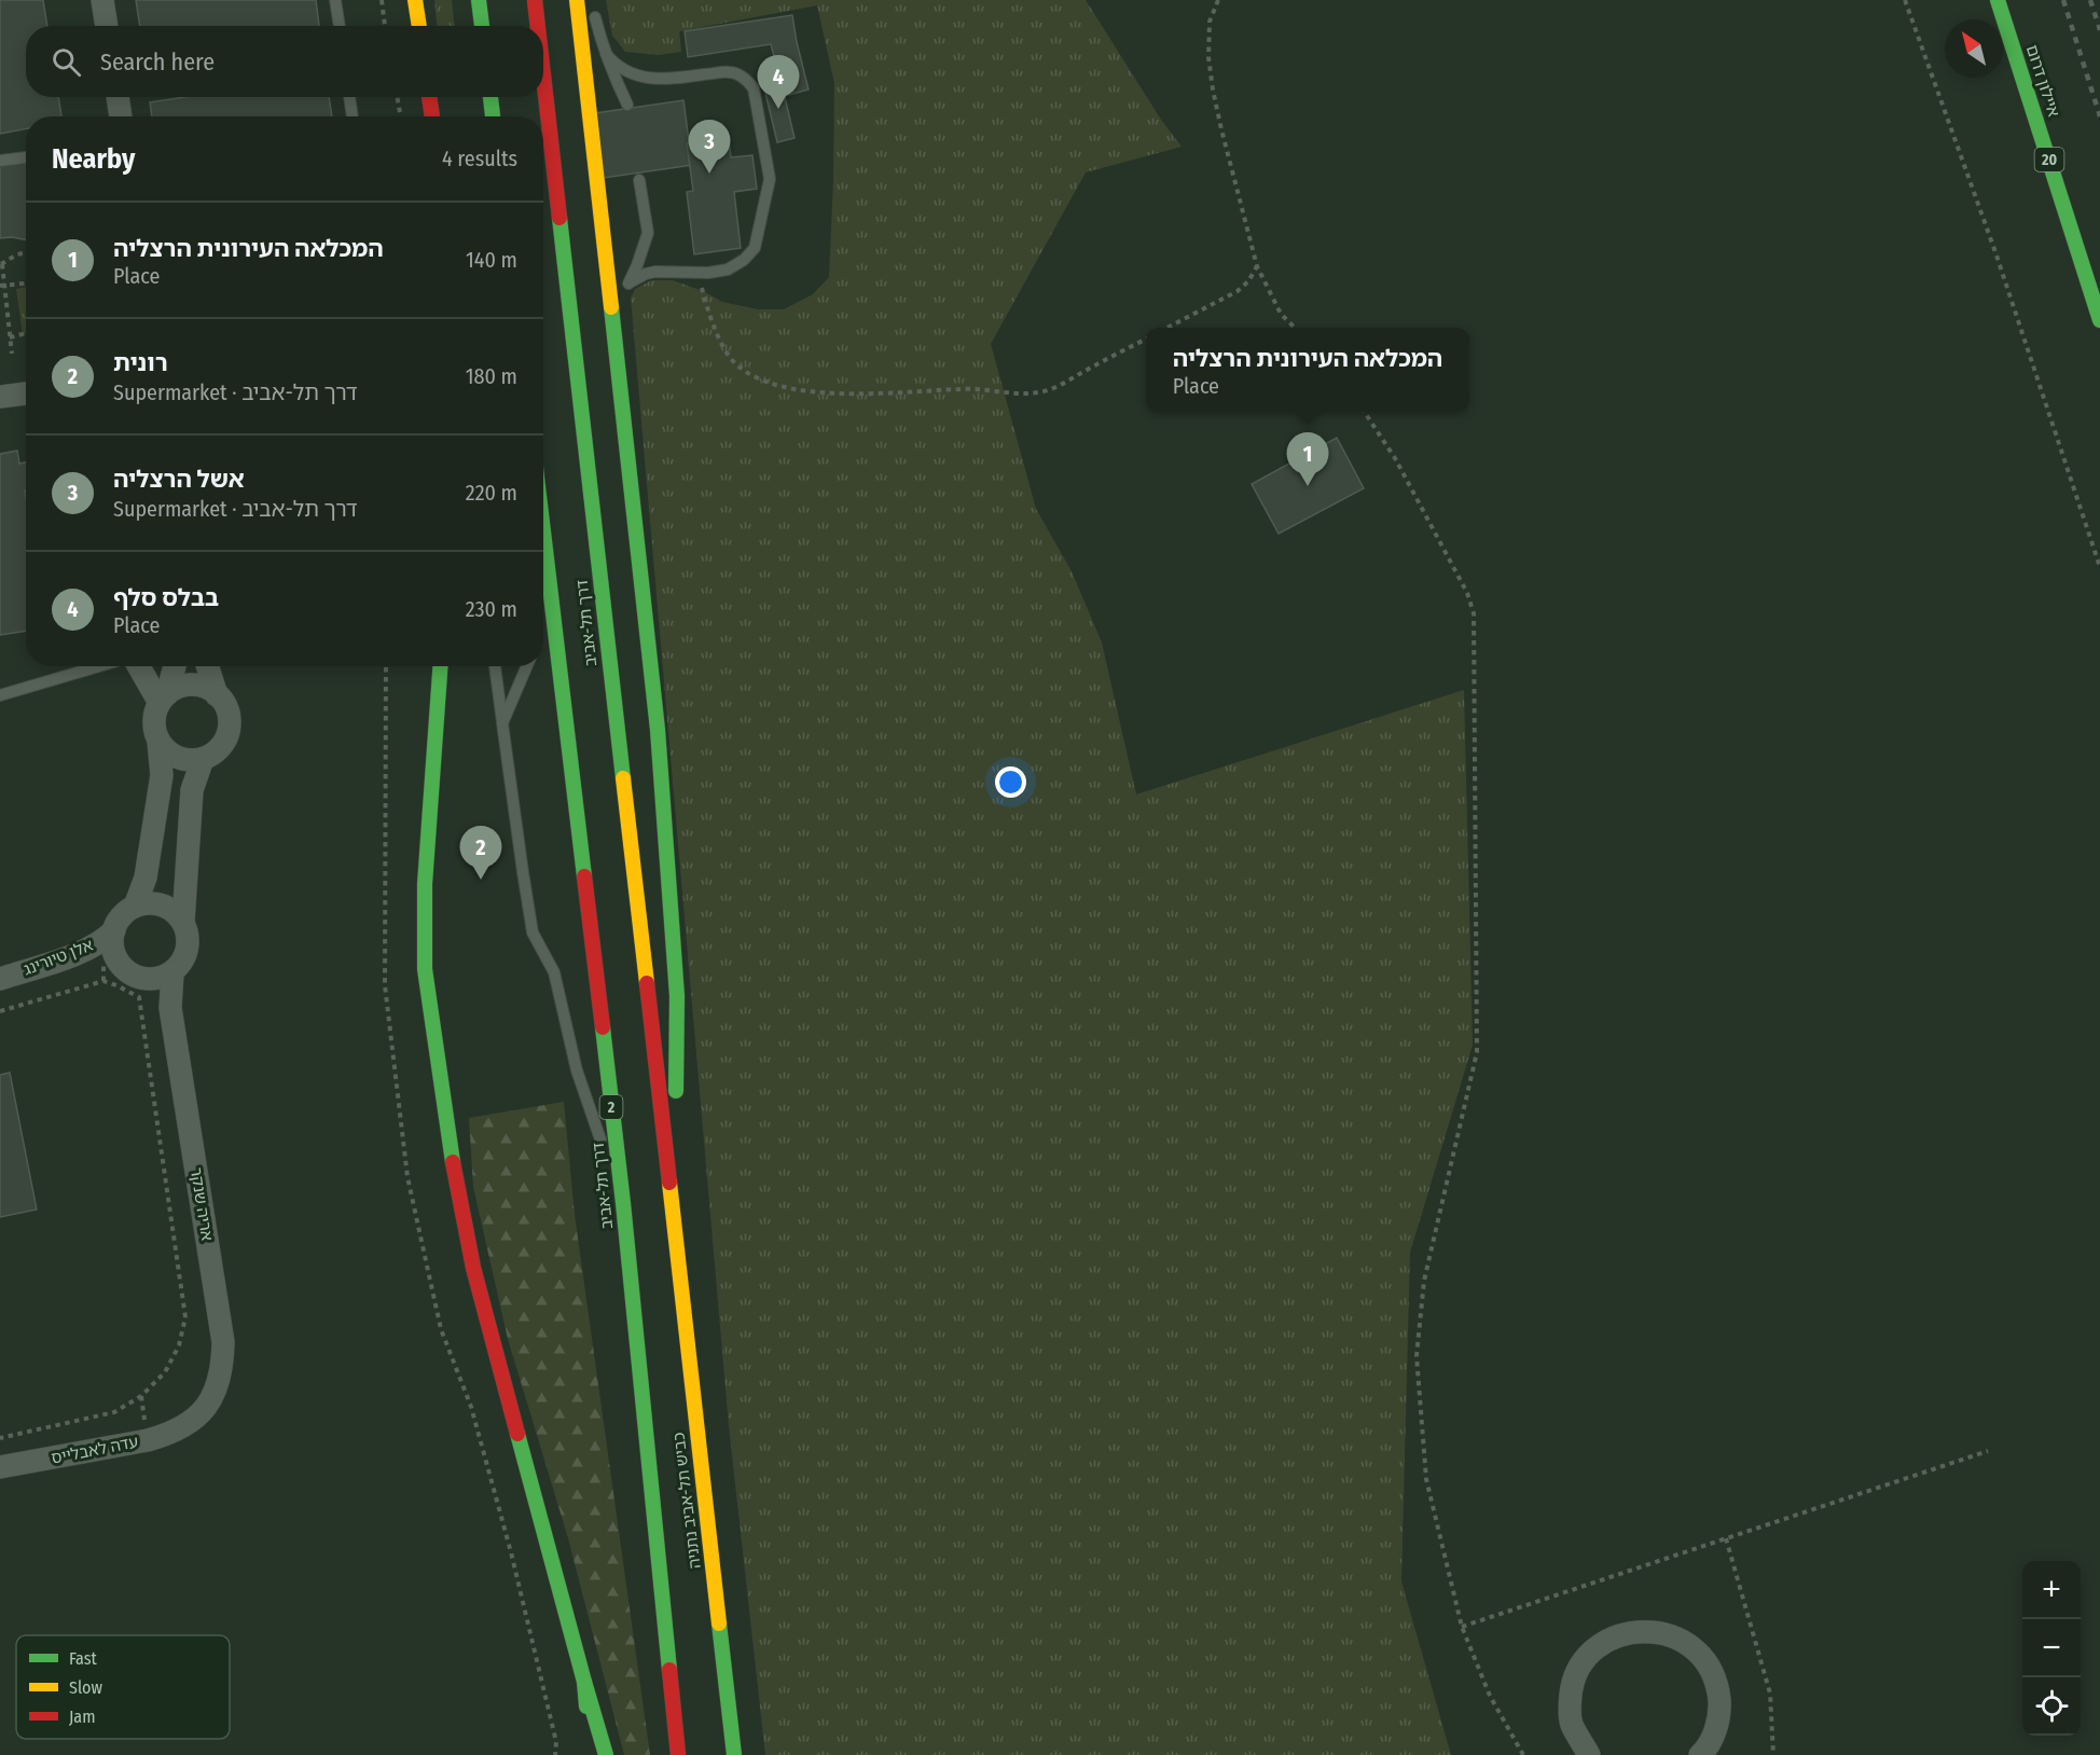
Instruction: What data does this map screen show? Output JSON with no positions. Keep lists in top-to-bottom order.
{
  "streets": {
    "main road": [
      "איילון דרום",
      "20",
      "דרך תל-אביב",
      "2",
      "כביש תל-אביב נתניה"
    ],
    "street": ["אלן טיורינג", "אריה שנקר", "עדה לאבלייס"]
  },
  "crossings": [
    ["דרך תל-אביב", "כביש תל-אביב נתניה"],
    ["אלן טיורינג", "אריה שנקר"],
    ["אריה שנקר", "עדה לאבלייס"]
  ],
  "legend": ["Fast", "Slow", "Jam"],
  "north": "top left",
  "page": {
    "search": "Search here",
    "pins": [
      "4",
      "3",
      "1",
      "2"
    ],
    "heading": ["Nearby", "4 results"],
    "list": [
      {
        "mark": "1",
        "name": "המכלאה העירונית הרצליה",
        "note": "Place",
        "value": "140 m"
      },
      {
        "mark": "2",
        "name": "רונית",
        "note": "Supermarket · דרך תל-אביב",
        "value": "180 m"
      },
      {
        "mark": "3",
        "name": "אשל הרצליה",
        "note": "Supermarket · דרך תל-אביב",
        "value": "220 m"
      },
      {
        "mark": "4",
        "name": "בבלס סלף",
        "note": "Place",
        "value": "230 m"
      }
    ],
    "popup": ["המכלאה העירונית הרצליה", "Place"],
    "map_buttons": ["+", "−"]
  }
}
